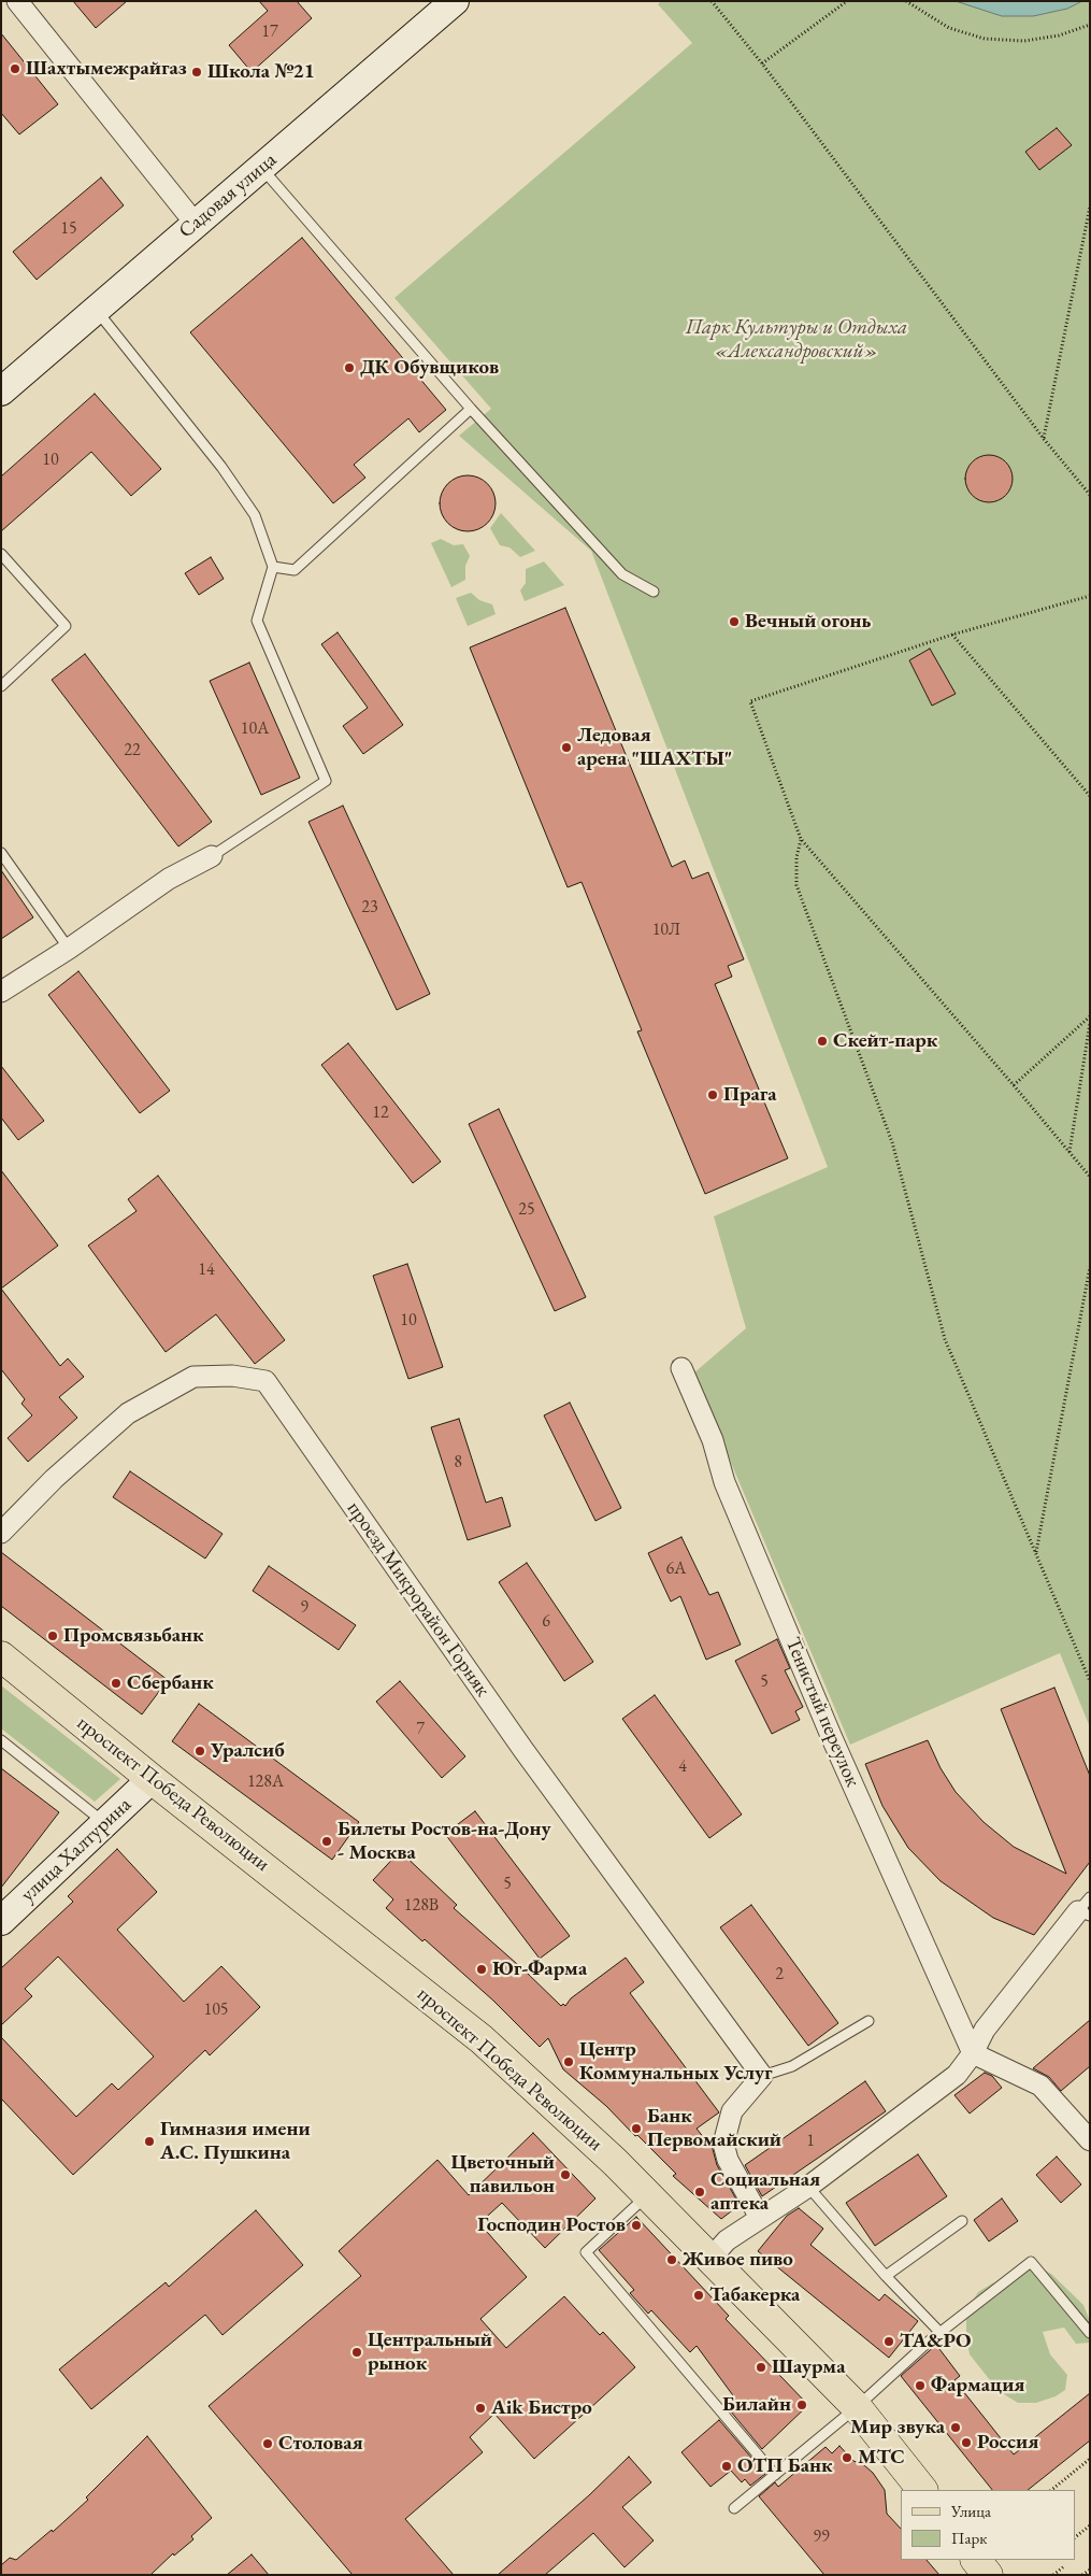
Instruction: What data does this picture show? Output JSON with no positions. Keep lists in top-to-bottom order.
{
  "streets": {
    "main road": ["проспект Победа Революции"],
    "street": [
      "Садовая улица",
      "проезд Микрорайон Горняк",
      "Тенистый переулок",
      "улица Халтурина"
    ]
  },
  "crossings": [
    ["проспект Победа Революции", "улица Халтурина"]
  ],
  "parks": ["Парк Культуры и Отдыха «Александровский»"],
  "places": [
    "Шахтымежрайгаз",
    "Школа №21",
    "ДК Обувщиков",
    "Вечный огонь",
    "Ледовая арена \"ШАХТЫ\"",
    "Скейт-парк",
    "Прага",
    "Промсвязьбанк",
    "Сбербанк",
    "Уралсиб",
    "Билеты Ростов-на-Дону - Москва",
    "Юг-Фарма",
    "Центр Коммунальных Услуг",
    "Банк Первомайский",
    "Гимназия имени А.С. Пушкина",
    "Цветочный павильон",
    "Социальная аптека",
    "Господин Ростов",
    "Живое пиво",
    "Табакерка",
    "ТА&РО",
    "Центральный рынок",
    "Шаурма",
    "Фармация",
    "Билайн",
    "Aik Бистро",
    "Мир звука",
    "Россия",
    "Столовая",
    "МТС",
    "ОТП Банк"
  ],
  "house_numbers": [
    "17",
    "15",
    "10",
    "10А",
    "22",
    "23",
    "10Л",
    "12",
    "25",
    "14",
    "10",
    "8",
    "6А",
    "9",
    "6",
    "5",
    "7",
    "4",
    "128А",
    "5",
    "128В",
    "2",
    "105",
    "1",
    "99"
  ],
  "legend": ["Улица", "Парк"]
}
